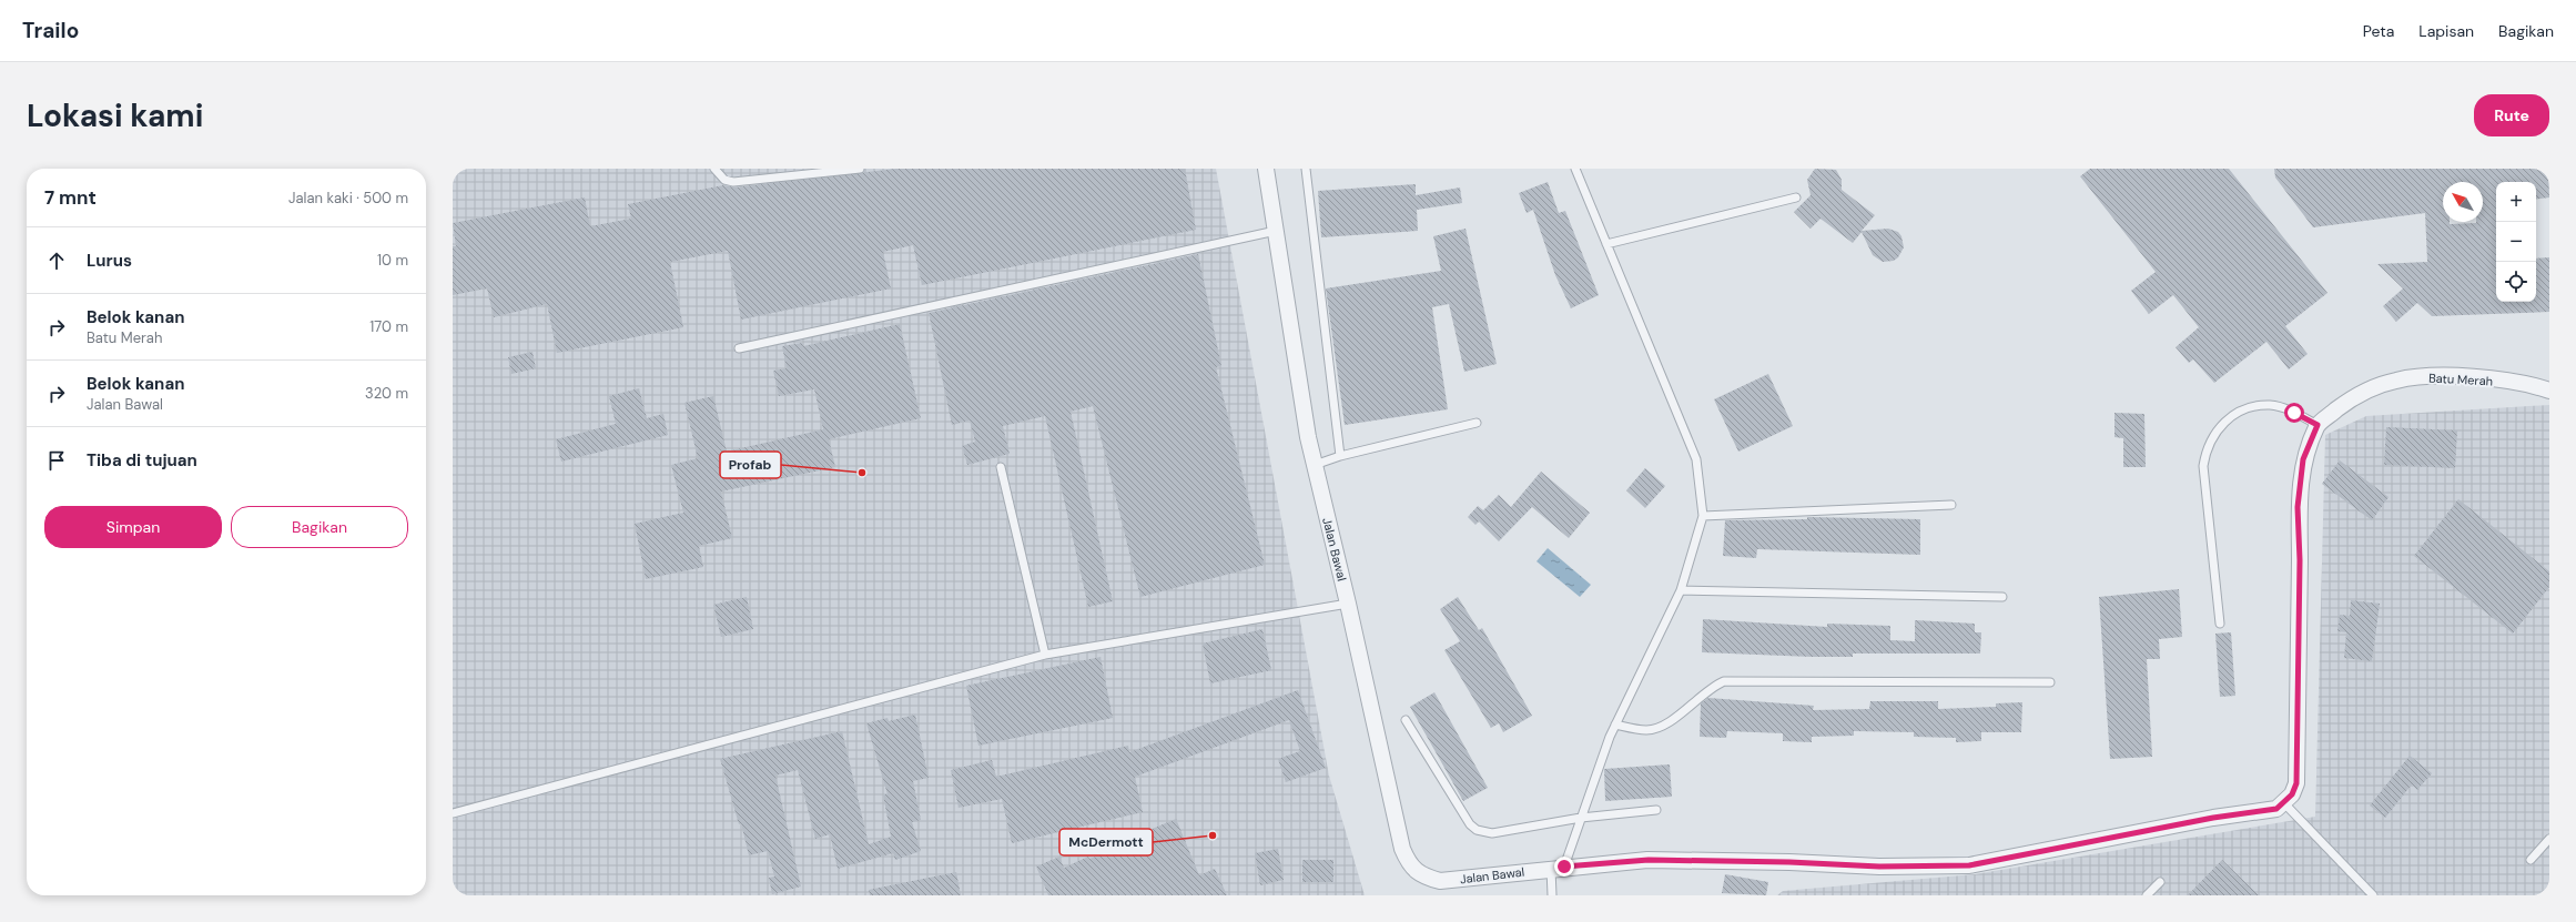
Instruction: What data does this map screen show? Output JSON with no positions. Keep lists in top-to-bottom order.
{
  "streets": {
    "street": ["Batu Merah", "Jalan Bawal"]
  },
  "crossings": [
    ["Batu Merah", "Jalan Bawal"]
  ],
  "places": ["Profab", "McDermott"],
  "north": "top left",
  "page": {
    "header": "Trailo",
    "nav": ["Peta", "Lapisan", "Bagikan"],
    "buttons": [
      "Rute",
      ["Simpan", "Bagikan"]
    ],
    "title": "Lokasi kami",
    "heading": ["7 mnt", "Jalan kaki · 500 m"],
    "map_buttons": ["+", "−"],
    "list": [
      ["Lurus", "10 m"],
      ["Belok kanan", "Batu Merah", "170 m"],
      ["Belok kanan", "Jalan Bawal", "320 m"],
      "Tiba di tujuan"
    ]
  }
}
